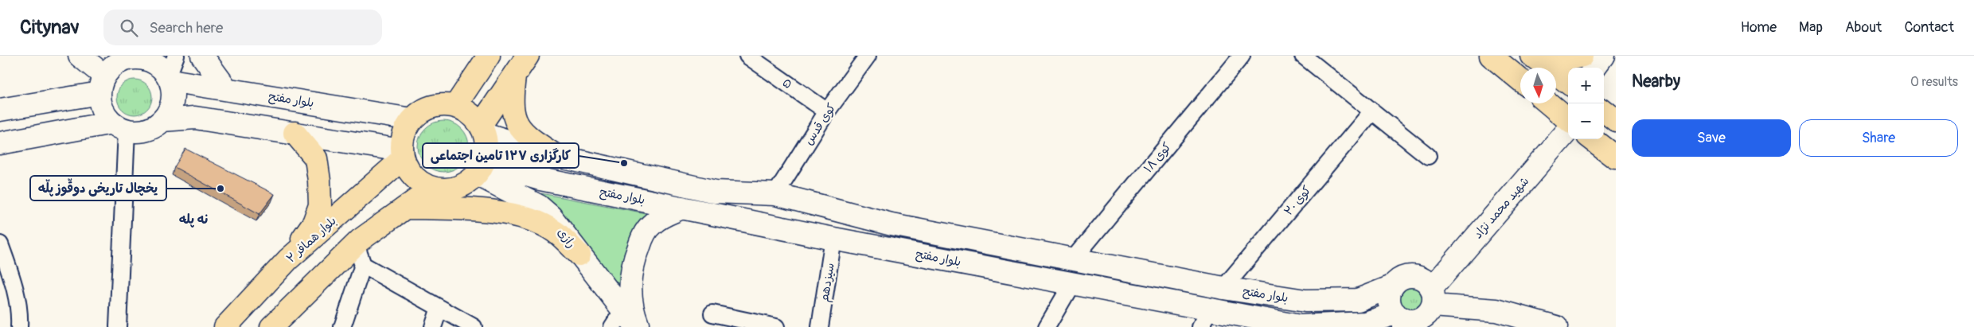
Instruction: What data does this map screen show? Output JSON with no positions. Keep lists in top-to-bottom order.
{
  "streets": {
    "main road": ["بلوار همافر ۲"],
    "street": [
      "۵",
      "بلوار مفتح",
      "کوی قدس",
      "کوی ۱۸",
      "کوی ۲۰",
      "شهید محمد نژاد",
      "رازی",
      "سیزدهم"
    ]
  },
  "crossings": [
    ["۵", "کوی قدس"],
    ["بلوار مفتح", "کوی قدس"],
    ["بلوار مفتح", "کوی ۱۸"],
    ["بلوار مفتح", "کوی ۲۰"],
    ["بلوار مفتح", "شهید محمد نژاد"],
    ["بلوار مفتح", "رازی"],
    ["بلوار مفتح", "بلوار همافر ۲"],
    ["بلوار مفتح", "سیزدهم"],
    ["رازی", "بلوار همافر ۲"]
  ],
  "districts": ["نه پله"],
  "places": ["کارگزاری ۱۲۷ تامین اجتماعی", "یخچال تاریخی دوقّوز پلّه"],
  "north": "bottom",
  "page": {
    "header": "Citynav",
    "search": "Search here",
    "nav": [
      "Home",
      "Map",
      "About",
      "Contact"
    ],
    "heading": ["Nearby", "0 results"],
    "map_buttons": ["+", "−"],
    "buttons": ["Save", "Share"]
  }
}
